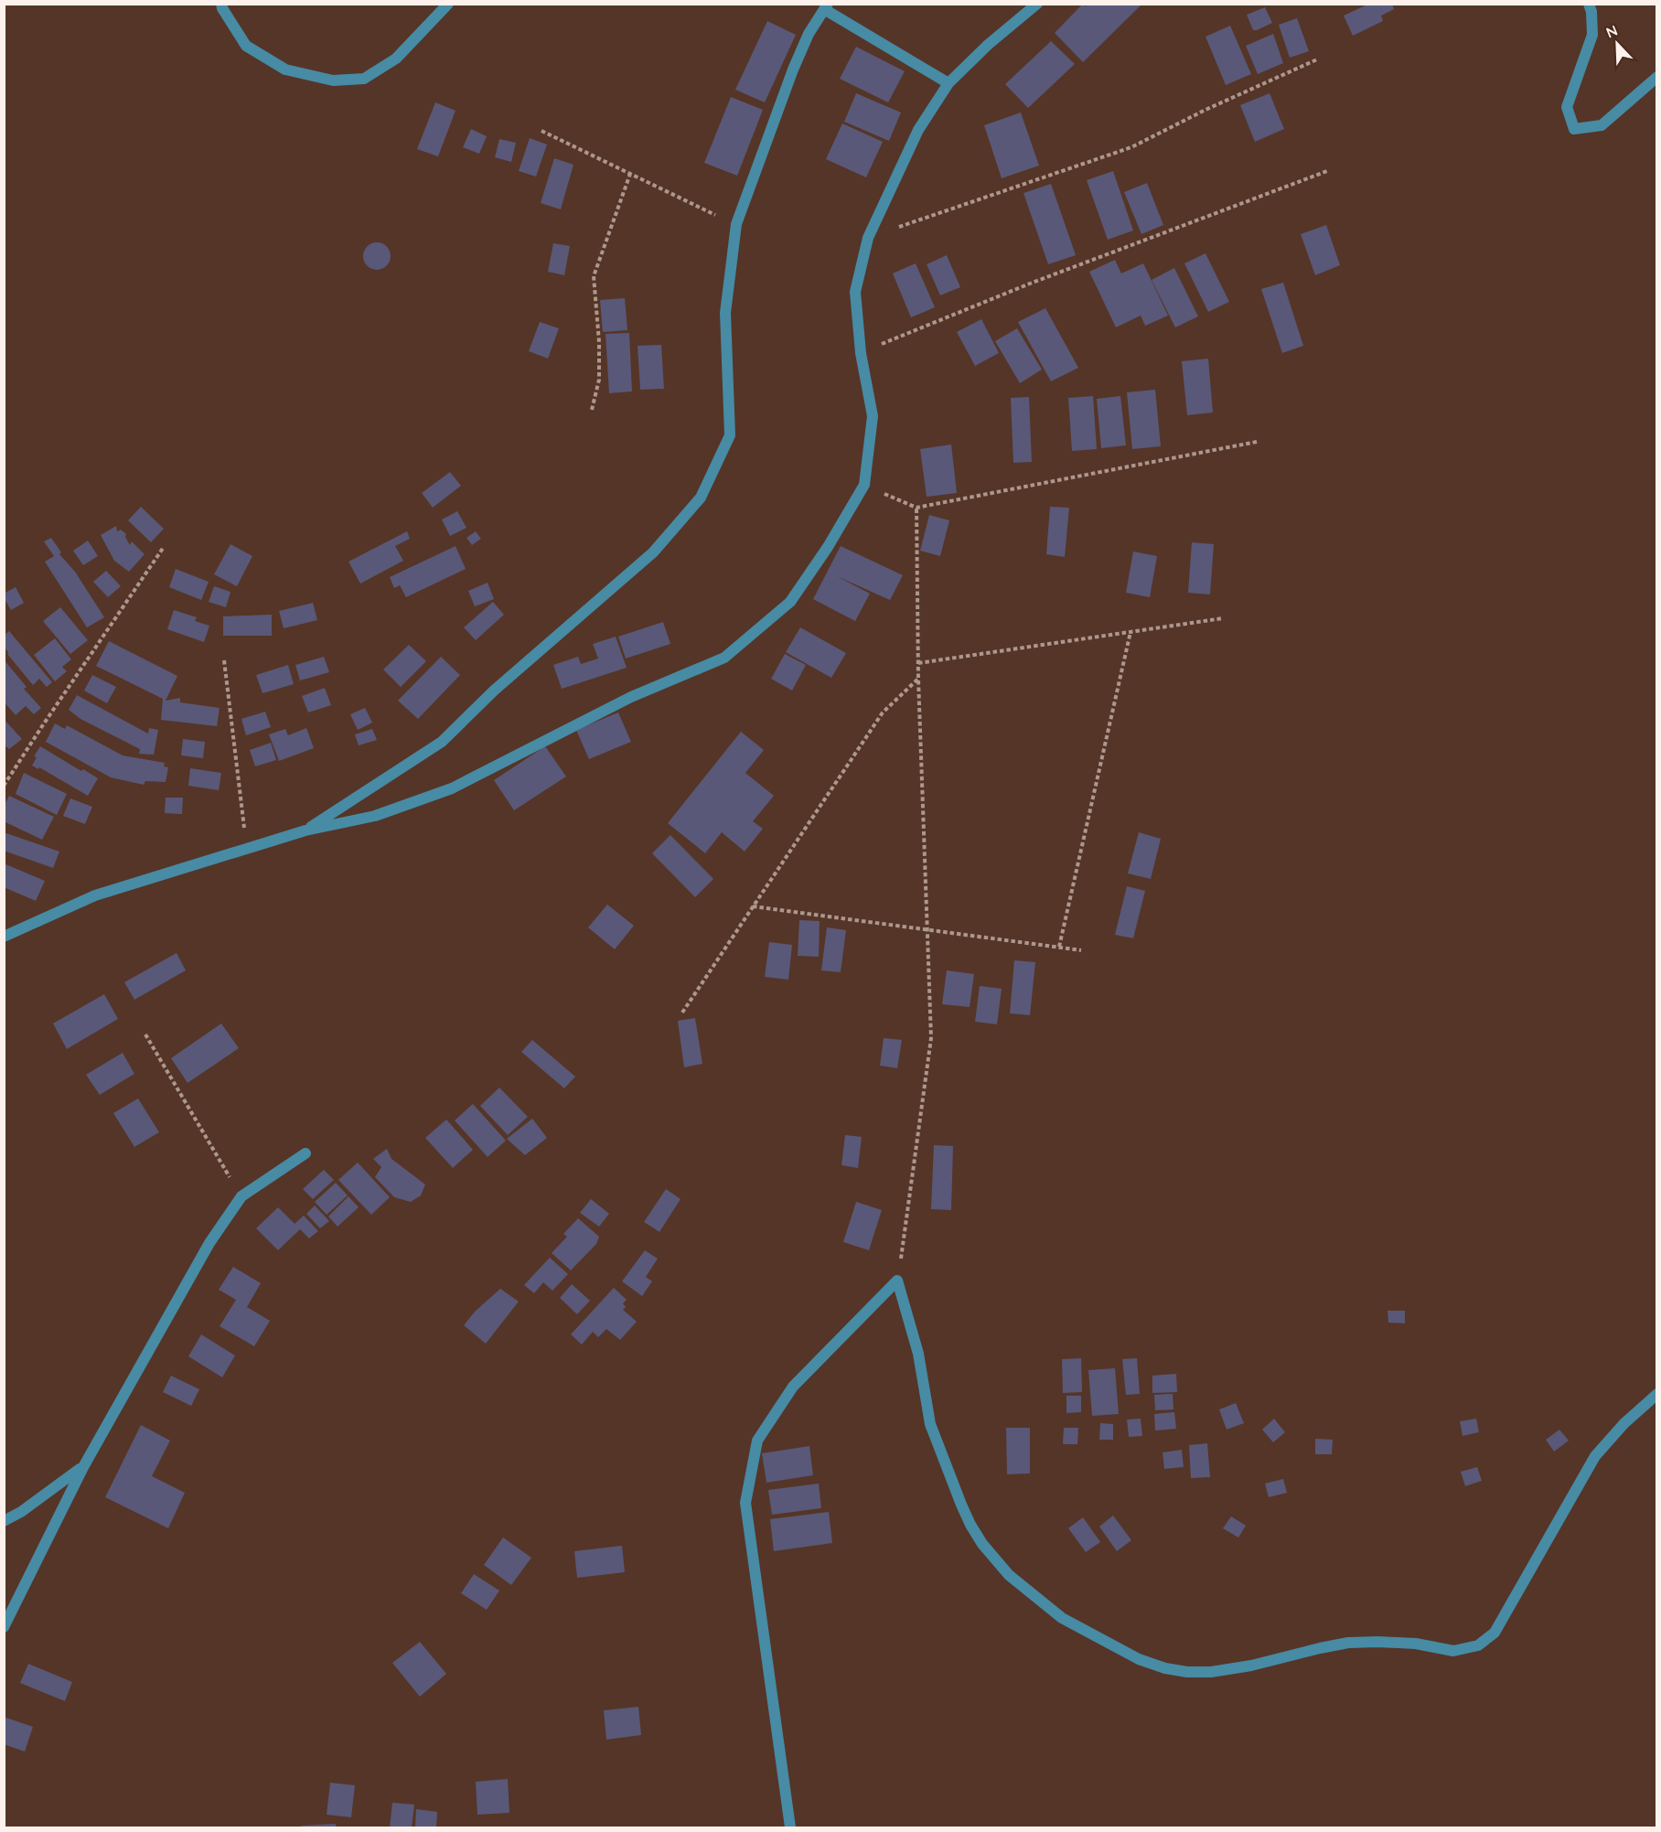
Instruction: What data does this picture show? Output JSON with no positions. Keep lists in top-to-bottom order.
{
  "north": "top left"
}
